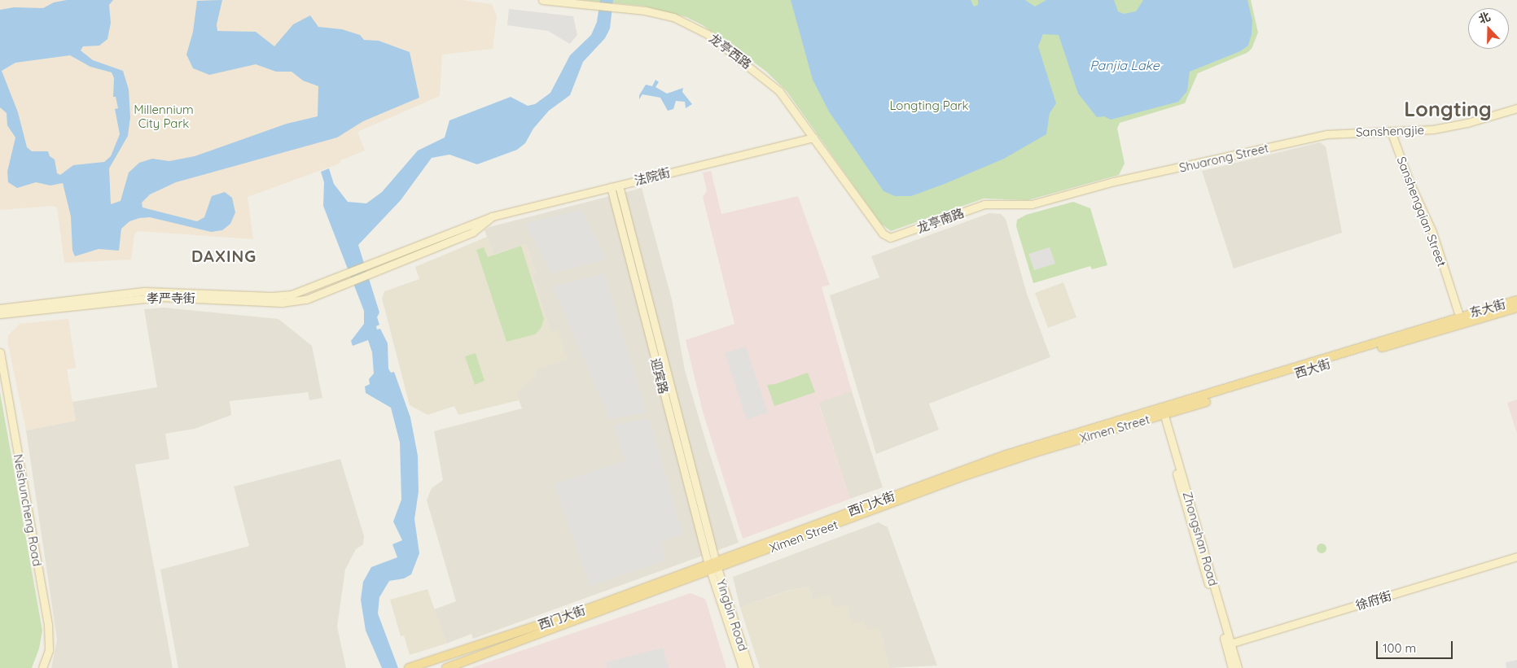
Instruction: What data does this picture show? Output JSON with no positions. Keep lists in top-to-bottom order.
{
  "streets": {
    "main road": [
      "东大街",
      "西大街",
      "Ximen Street",
      "西门大街"
    ],
    "street": [
      "龙亭西路",
      "Sanshengjie",
      "Shuarong Street",
      "法院街",
      "Sanshengqian Street",
      "龙亭南路",
      "孝严寺街",
      "迎宾路",
      "Neishuncheng Road",
      "Zhongshan Road",
      "徐府街",
      "Yingbin Road"
    ]
  },
  "crossings": [
    ["龙亭西路", "法院街"],
    ["龙亭西路", "龙亭南路"],
    ["Sanshengjie", "Shuarong Street"],
    ["Sanshengjie", "Sanshengqian Street"],
    ["Shuarong Street", "龙亭南路"],
    ["法院街", "龙亭南路"],
    ["法院街", "孝严寺街"],
    ["法院街", "迎宾路"],
    ["Sanshengqian Street", "东大街"],
    ["Sanshengqian Street", "西大街"],
    ["东大街", "西大街"],
    ["西大街", "Ximen Street"],
    ["西大街", "Zhongshan Road"],
    ["迎宾路", "Ximen Street"],
    ["迎宾路", "西门大街"],
    ["迎宾路", "Yingbin Road"],
    ["Ximen Street", "西门大街"],
    ["Ximen Street", "Zhongshan Road"],
    ["Ximen Street", "Yingbin Road"],
    ["西门大街", "Yingbin Road"],
    ["Zhongshan Road", "徐府街"]
  ],
  "districts": ["Longting", "DAXING"],
  "water": ["Panjia Lake"],
  "parks": ["Longting Park", "Millennium City Park"],
  "scale_bar": "100 m",
  "north": "top"
}
